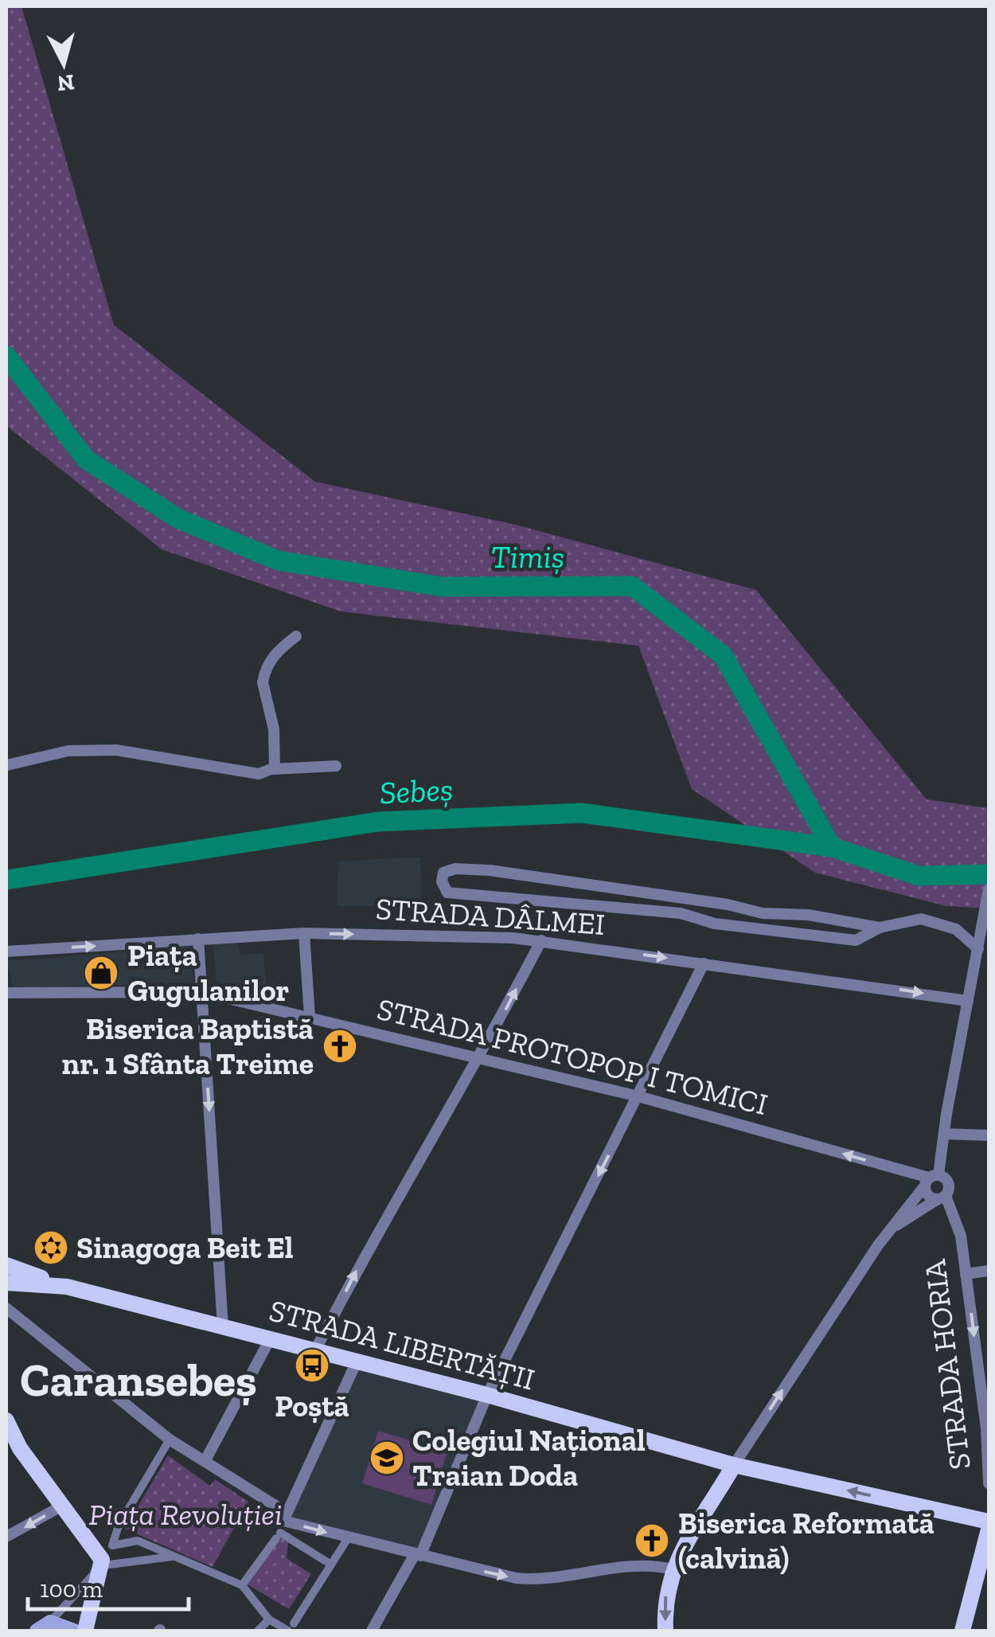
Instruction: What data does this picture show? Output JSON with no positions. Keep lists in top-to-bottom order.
{
  "streets": {
    "main road": ["STRADA LIBERTĂȚII"],
    "street": ["STRADA DÂLMEI", "STRADA PROTOPOP I TOMICI", "STRADA HORIA"]
  },
  "crossings": [
    ["STRADA PROTOPOP I TOMICI", "STRADA HORIA"]
  ],
  "one_way": ["STRADA DÂLMEI", "STRADA HORIA"],
  "districts": ["Caransebeș"],
  "water": ["Timiș", "Sebeș"],
  "parks": ["Piața Revoluției"],
  "places": {
    "shop": ["Piața Gugulanilor"],
    "church": ["Biserica Baptistă nr. 1 Sfânta Treime", "Biserica Reformată (calvină)"],
    "synagogue": ["Sinagoga Beit El"],
    "bus stop": ["Poștă"],
    "school or university": ["Colegiul Național Traian Doda"]
  },
  "scale_bar": "100 m",
  "north": "bottom"
}
